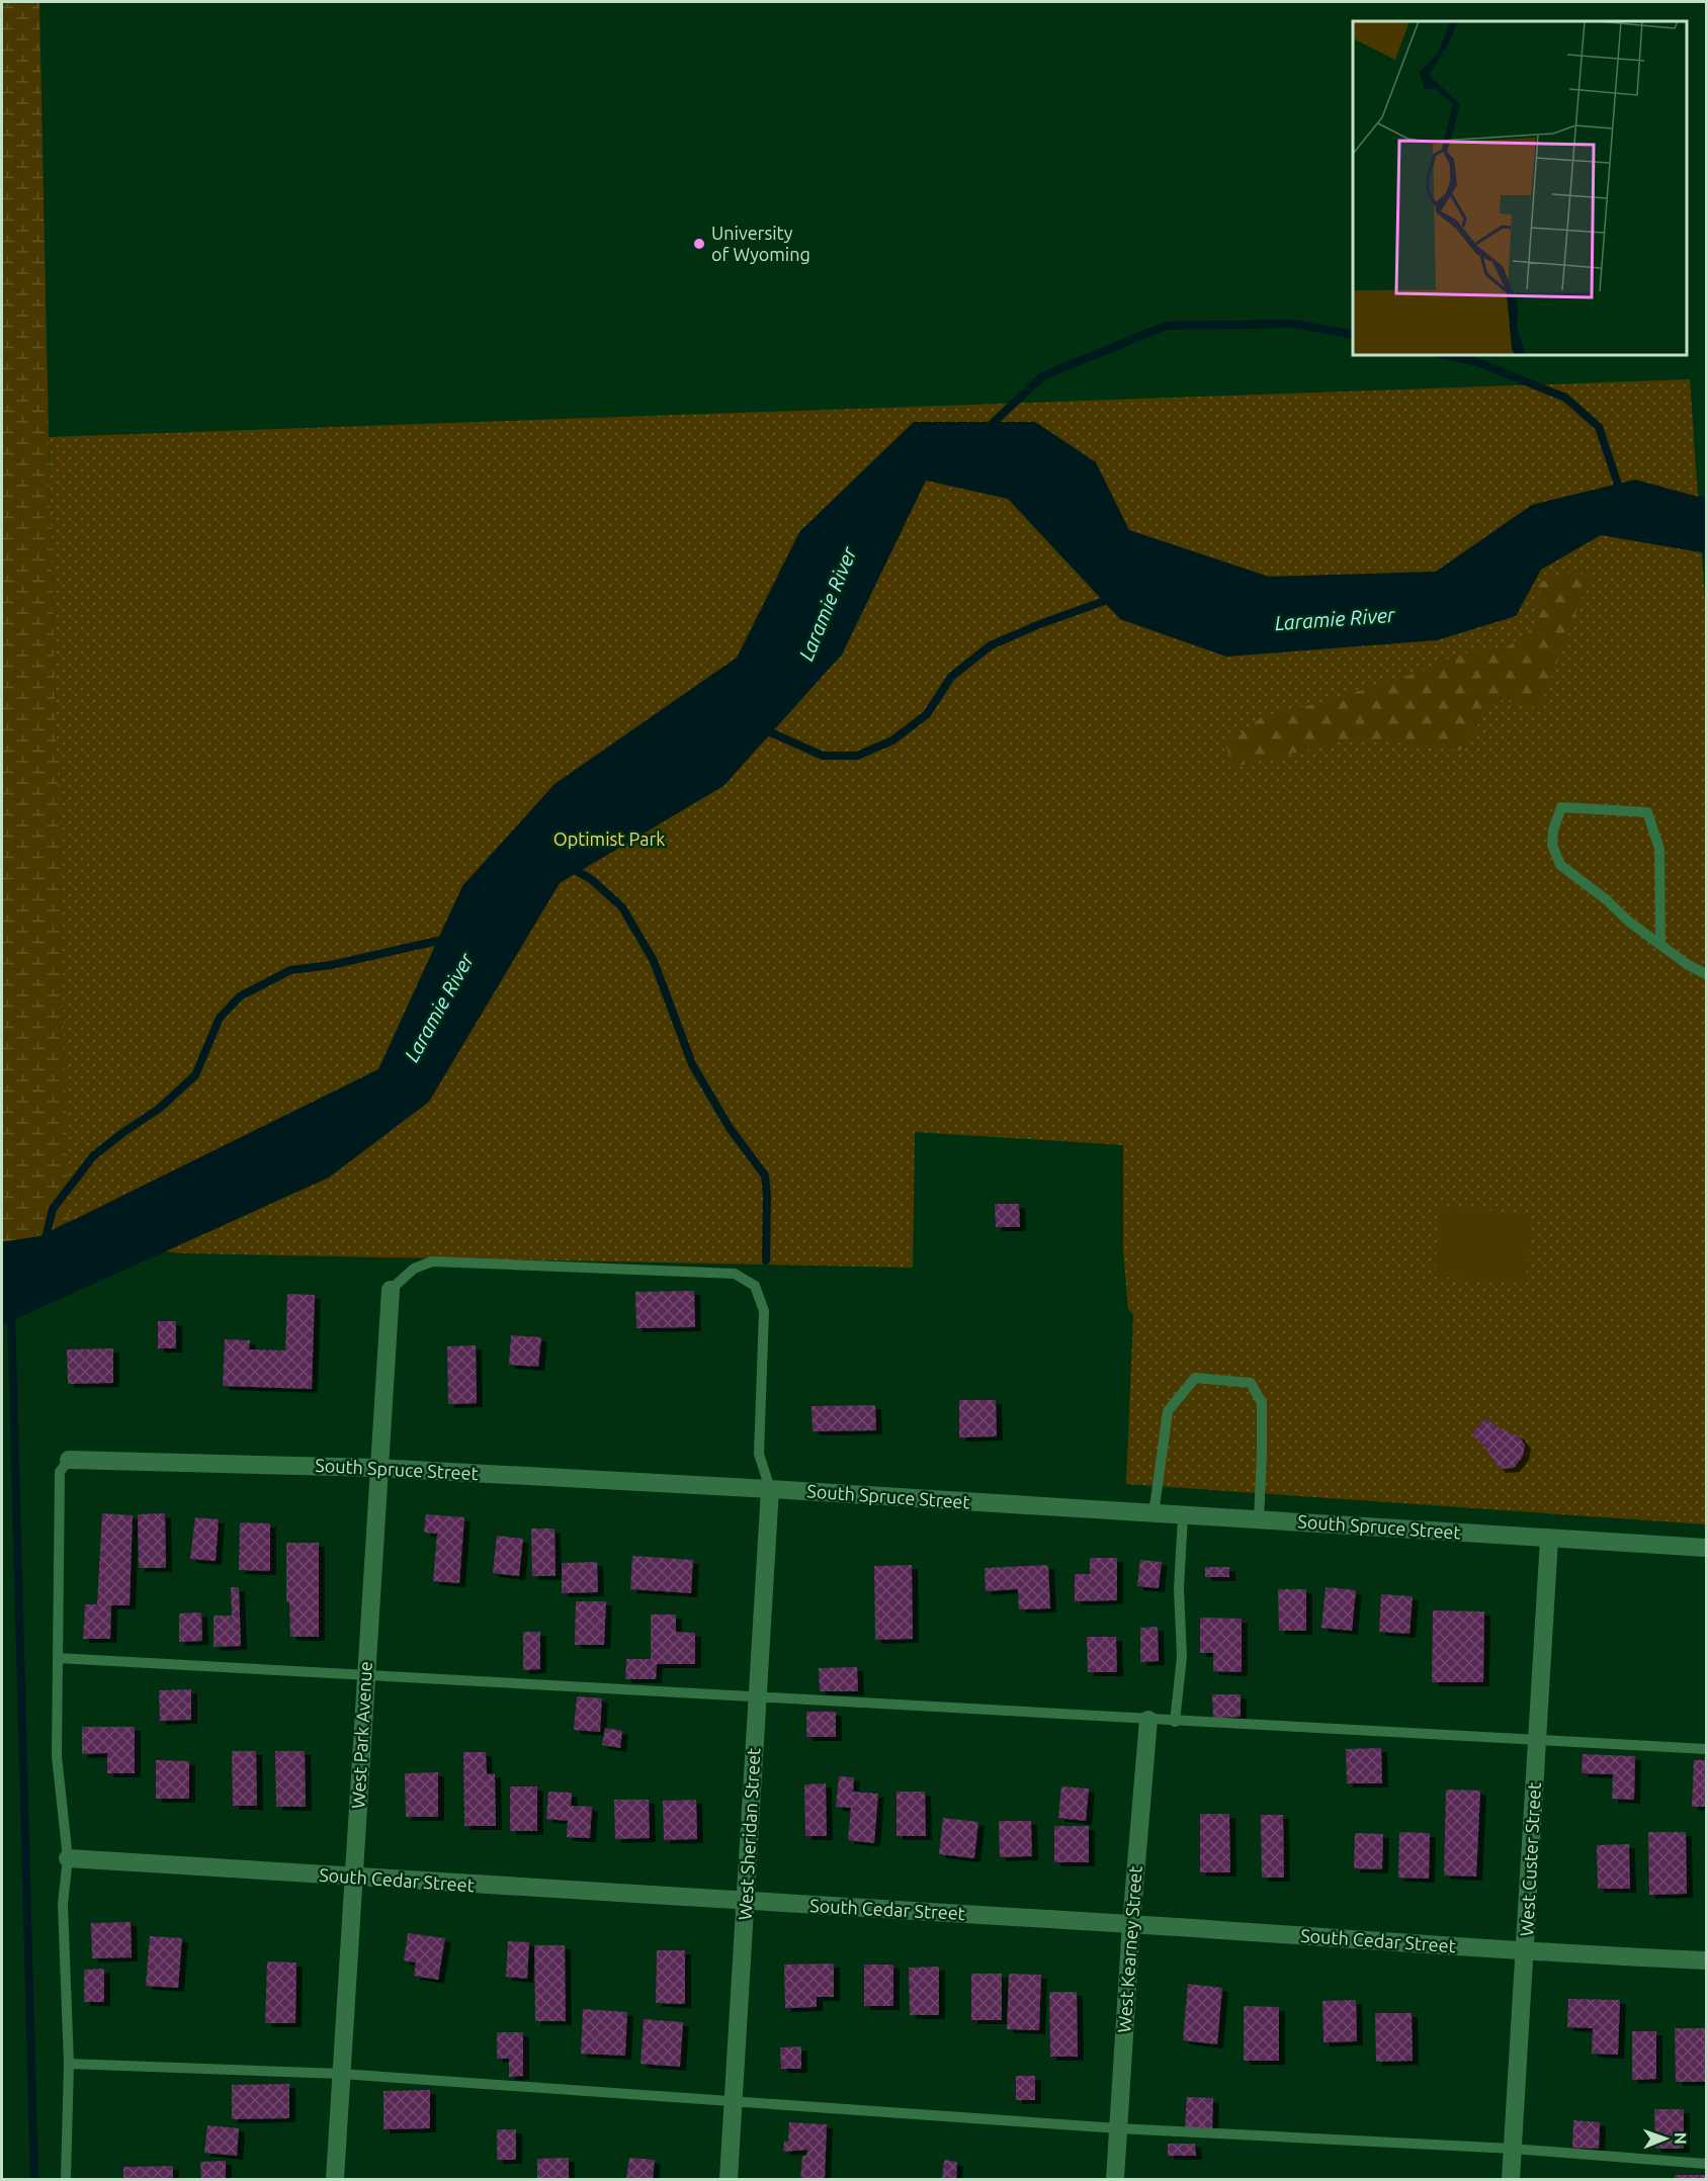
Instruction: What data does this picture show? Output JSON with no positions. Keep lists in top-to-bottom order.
{
  "streets": {
    "street": [
      "South Spruce Street",
      "West Park Avenue",
      "West Sheridan Street",
      "West Custer Street",
      "South Cedar Street",
      "West Kearney Street"
    ]
  },
  "crossings": [
    ["South Spruce Street", "West Park Avenue"],
    ["South Spruce Street", "West Sheridan Street"],
    ["South Spruce Street", "West Custer Street"],
    ["West Park Avenue", "South Cedar Street"],
    ["West Sheridan Street", "South Cedar Street"],
    ["West Custer Street", "South Cedar Street"],
    ["South Cedar Street", "West Kearney Street"]
  ],
  "water": ["Laramie River"],
  "parks": ["Optimist Park"],
  "places": ["University of Wyoming"],
  "north": "right"
}
